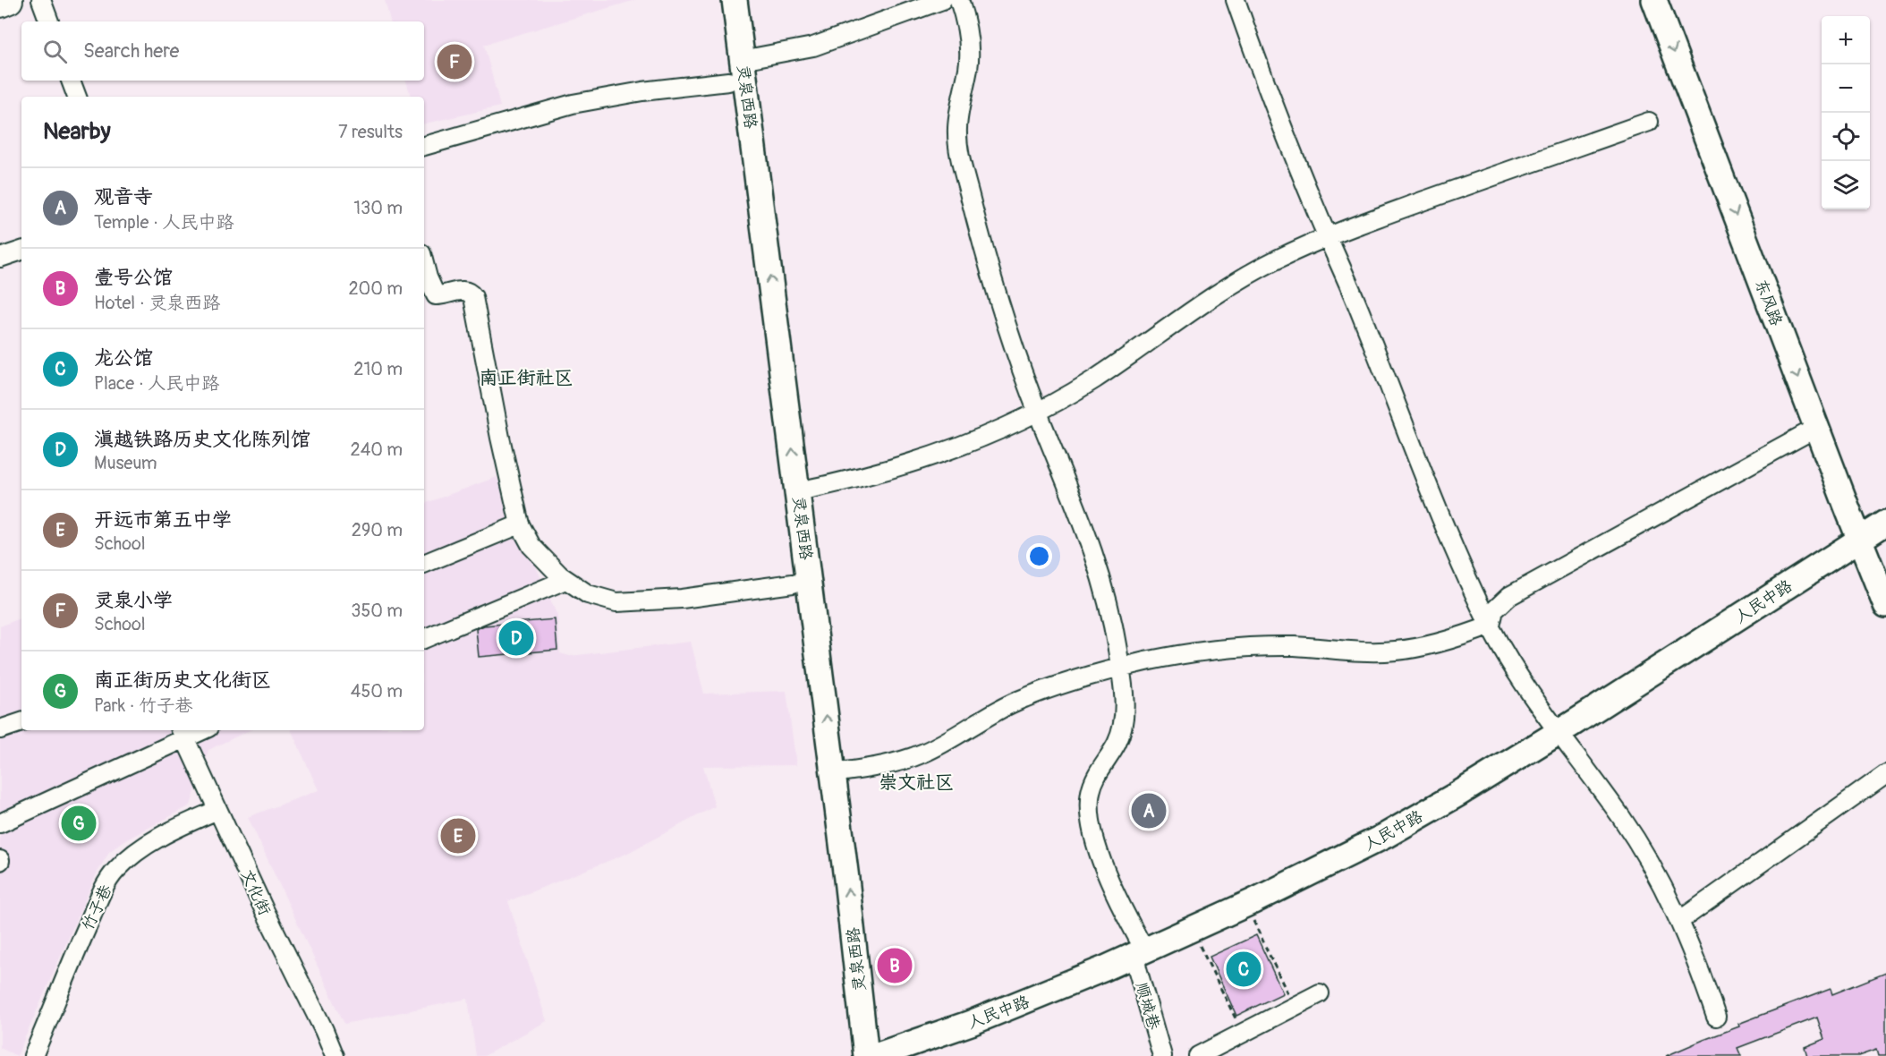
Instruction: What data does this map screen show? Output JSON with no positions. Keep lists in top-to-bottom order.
{
  "streets": {
    "street": [
      "灵泉西路",
      "东风路",
      "人民中路",
      "文化街",
      "竹子巷",
      "顺城巷"
    ]
  },
  "crossings": [
    ["东风路", "人民中路"],
    ["人民中路", "顺城巷"],
    ["文化街", "竹子巷"]
  ],
  "districts": ["南正街社区", "崇文社区"],
  "page": {
    "map_buttons": ["+", "−"],
    "search": "Search here",
    "pins": [
      "F",
      "D",
      "A",
      "G",
      "E",
      "B",
      "C"
    ],
    "heading": ["Nearby", "7 results"],
    "list": [
      {
        "mark": "A",
        "name": "观音寺",
        "note": "Temple · 人民中路",
        "value": "130 m"
      },
      {
        "mark": "B",
        "name": "壹号公馆",
        "note": "Hotel · 灵泉西路",
        "value": "200 m"
      },
      {
        "mark": "C",
        "name": "龙公馆",
        "note": "Place · 人民中路",
        "value": "210 m"
      },
      {
        "mark": "D",
        "name": "滇越铁路历史文化陈列馆",
        "note": "Museum",
        "value": "240 m"
      },
      {
        "mark": "E",
        "name": "开远市第五中学",
        "note": "School",
        "value": "290 m"
      },
      {
        "mark": "F",
        "name": "灵泉小学",
        "note": "School",
        "value": "350 m"
      },
      {
        "mark": "G",
        "name": "南正街历史文化街区",
        "note": "Park · 竹子巷",
        "value": "450 m"
      }
    ]
  }
}
